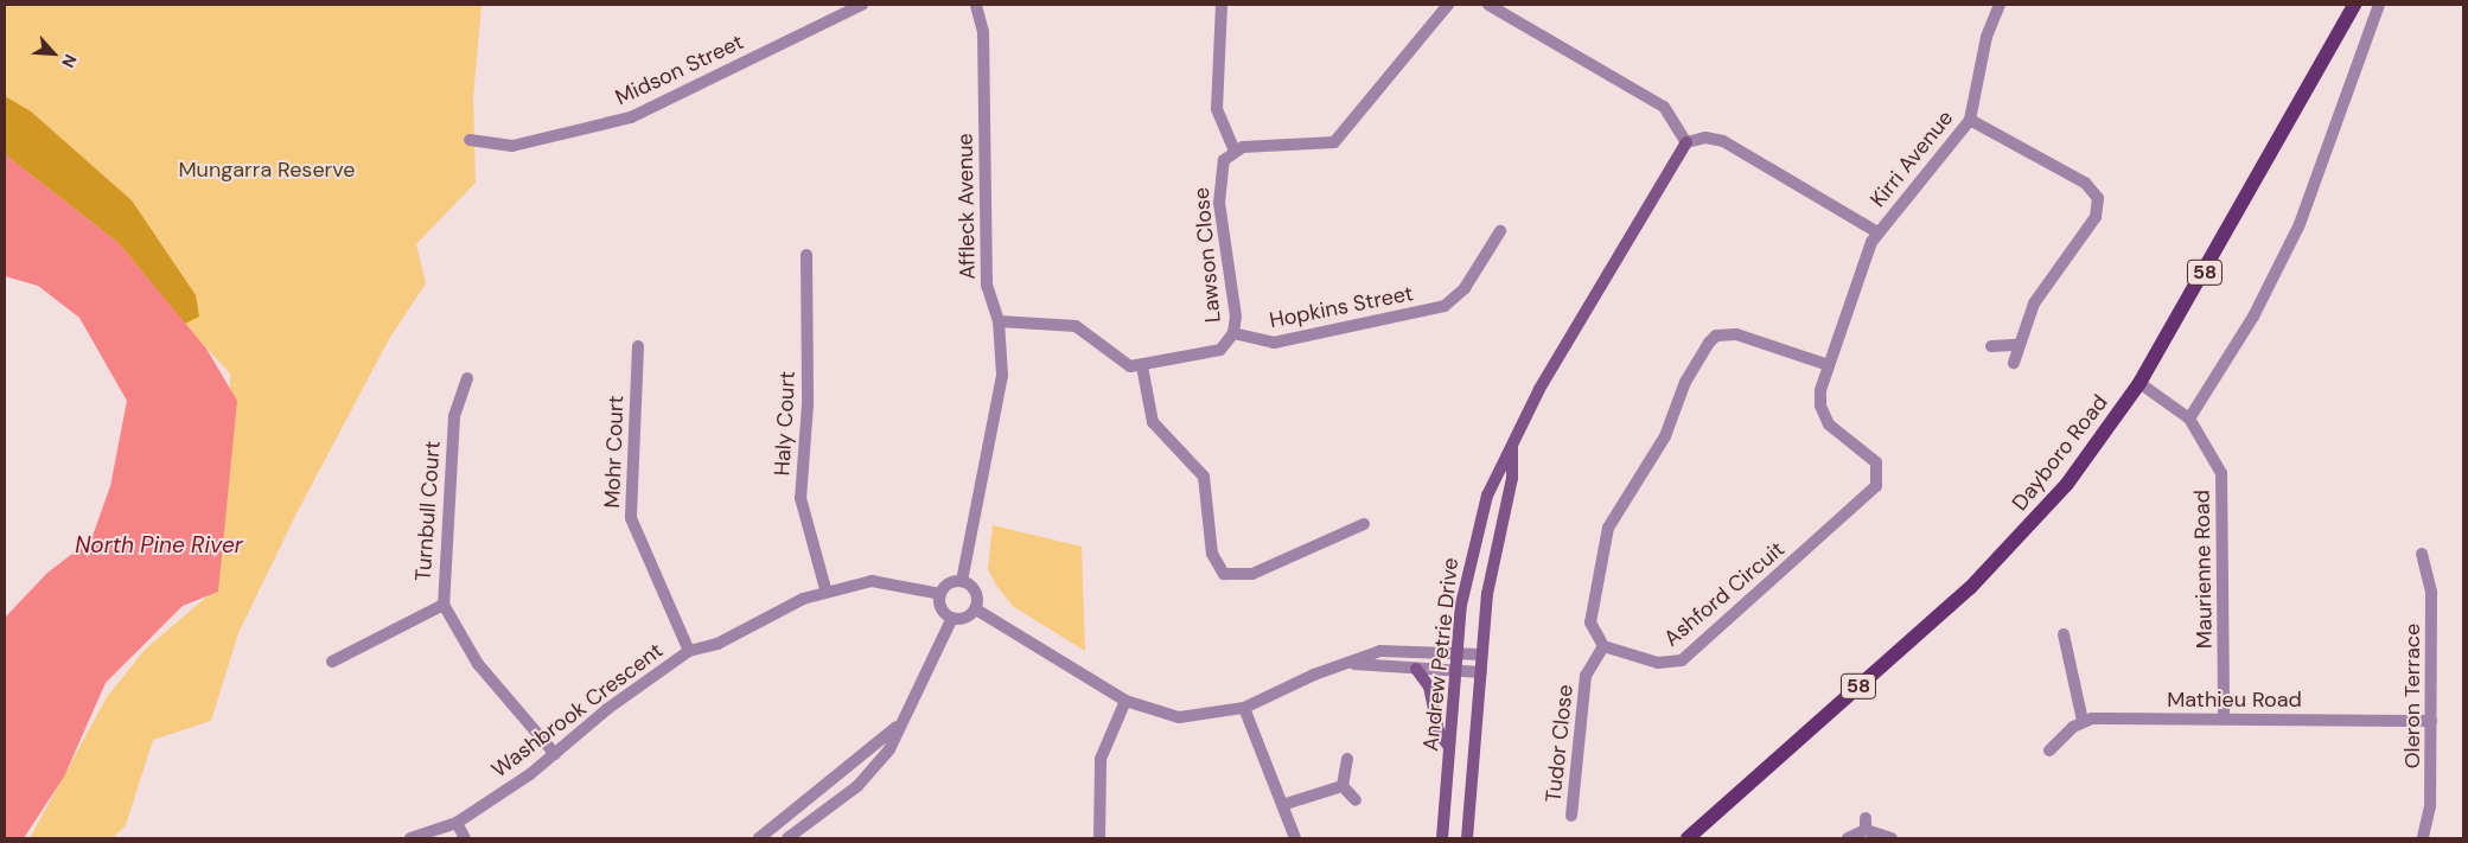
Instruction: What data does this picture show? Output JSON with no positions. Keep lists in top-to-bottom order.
{
  "streets": {
    "main road": ["58", "Dayboro Road"],
    "street": [
      "Midson Street",
      "Kirri Avenue",
      "Affleck Avenue",
      "Lawson Close",
      "Hopkins Street",
      "Haly Court",
      "Mohr Court",
      "Turnbull Court",
      "Maurienne Road",
      "Ashford Circuit",
      "Andrew Petrie Drive",
      "Oleron Terrace",
      "Mathieu Road",
      "Washbrook Crescent",
      "Tudor Close"
    ]
  },
  "crossings": [
    ["Kirri Avenue", "Ashford Circuit"],
    ["Affleck Avenue", "Washbrook Crescent"],
    ["Lawson Close", "Hopkins Street"],
    ["Haly Court", "Washbrook Crescent"],
    ["Mohr Court", "Washbrook Crescent"],
    ["Dayboro Road", "Maurienne Road"],
    ["Turnbull Court", "Washbrook Crescent"],
    ["Maurienne Road", "Mathieu Road"],
    ["Ashford Circuit", "Tudor Close"],
    ["Oleron Terrace", "Mathieu Road"]
  ],
  "water": ["North Pine River"],
  "parks": ["Mungarra Reserve"],
  "north": "bottom right"
}
